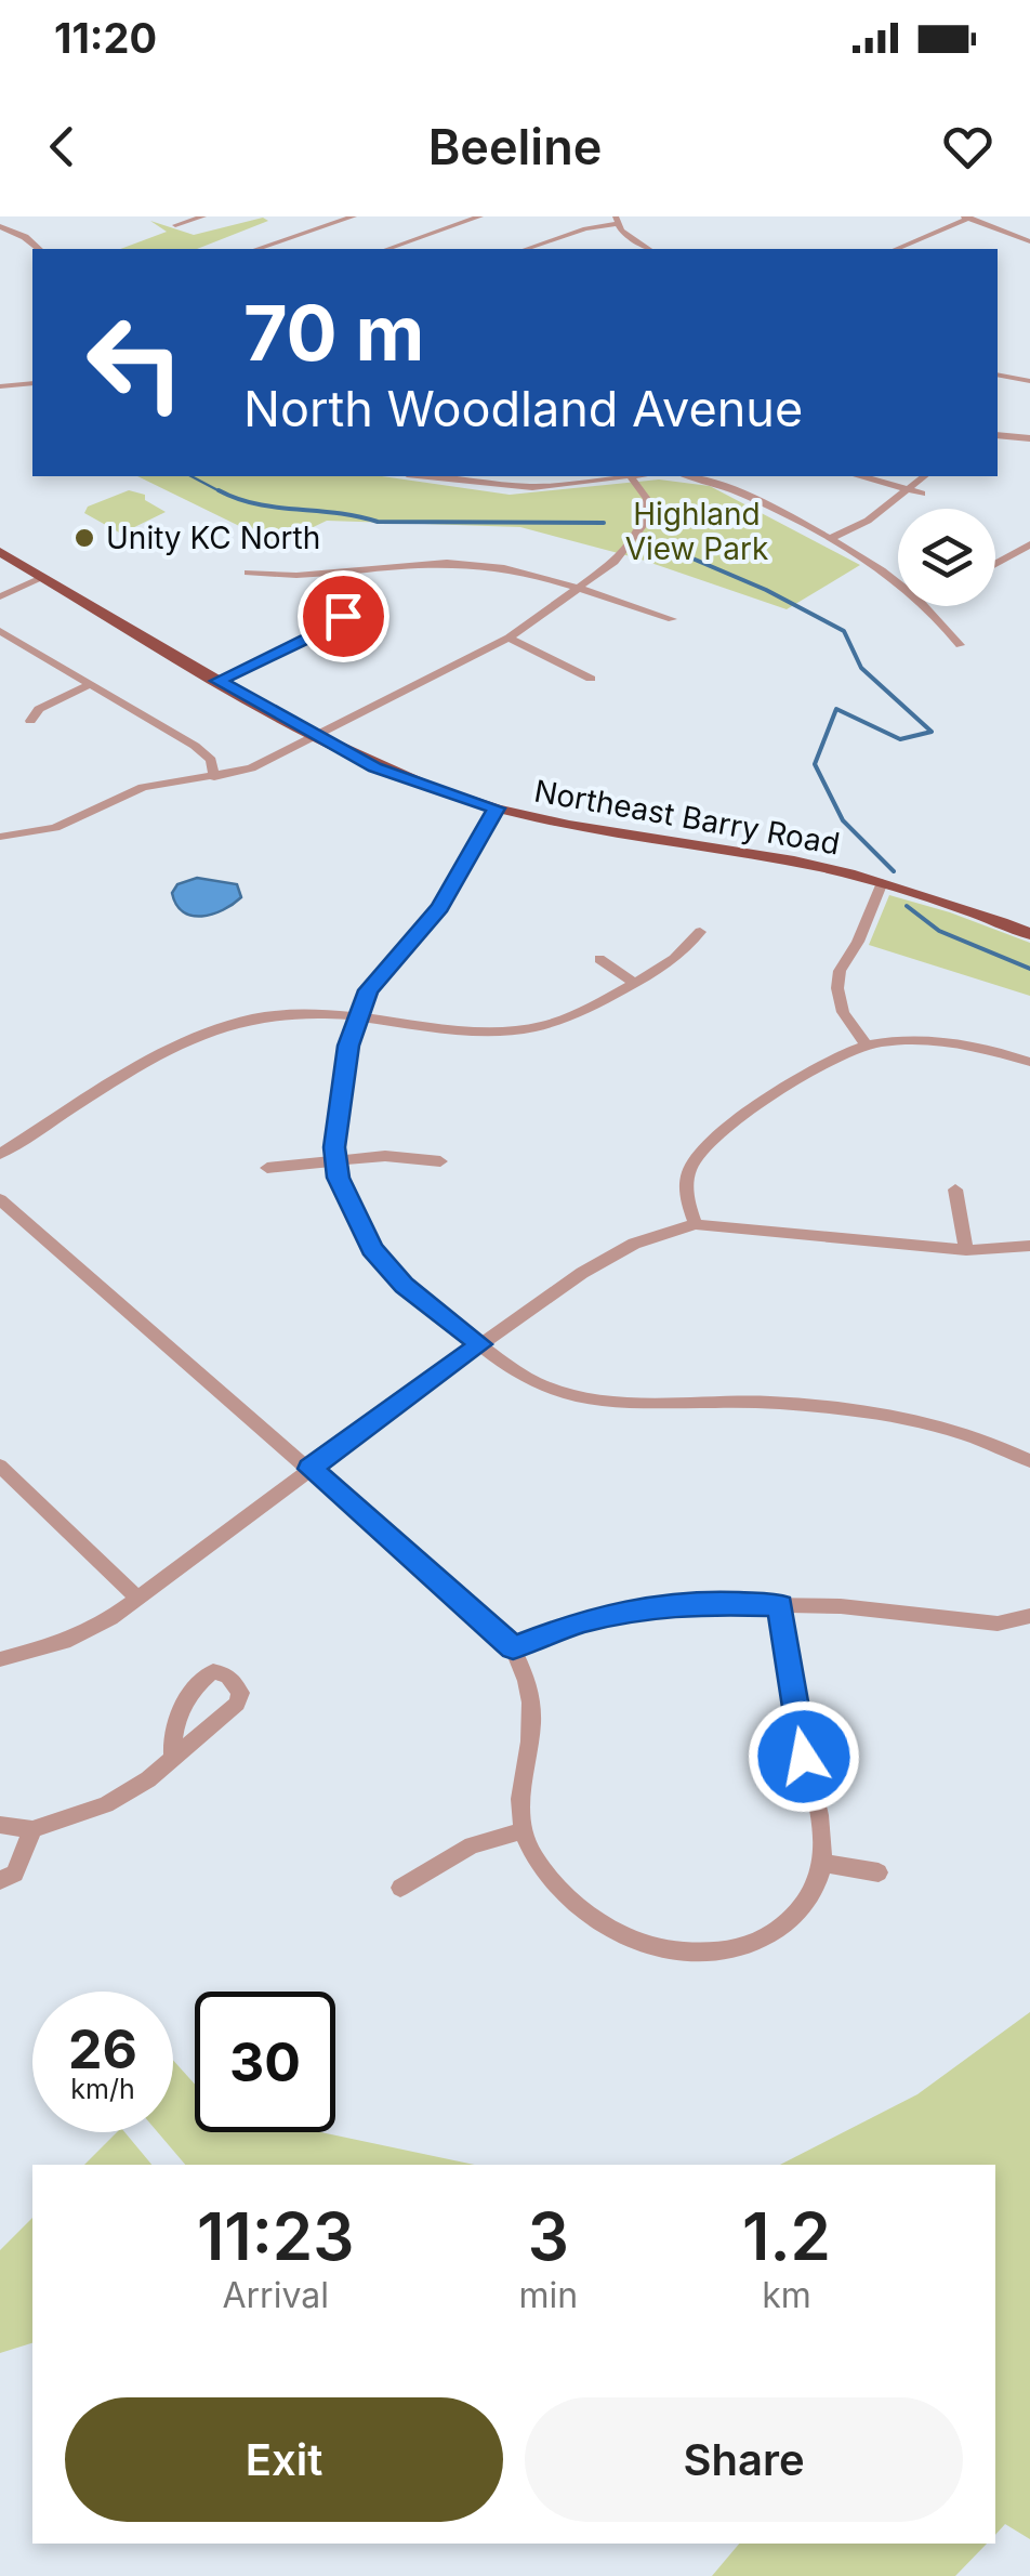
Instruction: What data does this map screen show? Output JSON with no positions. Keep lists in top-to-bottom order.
{
  "streets": {
    "main road": ["Northeast Barry Road"]
  },
  "parks": ["Highland View Park"],
  "places": ["Unity KC North"],
  "page": {
    "status": "11:20",
    "header": "Beeline",
    "turn": ["70 m", "North Woodland Avenue"],
    "speed": "26 km/h",
    "limit": "30",
    "eta": [
      "11:23",
      "Arrival",
      "3",
      "min",
      "1.2",
      "km"
    ],
    "buttons": ["Exit", "Share"]
  }
}
